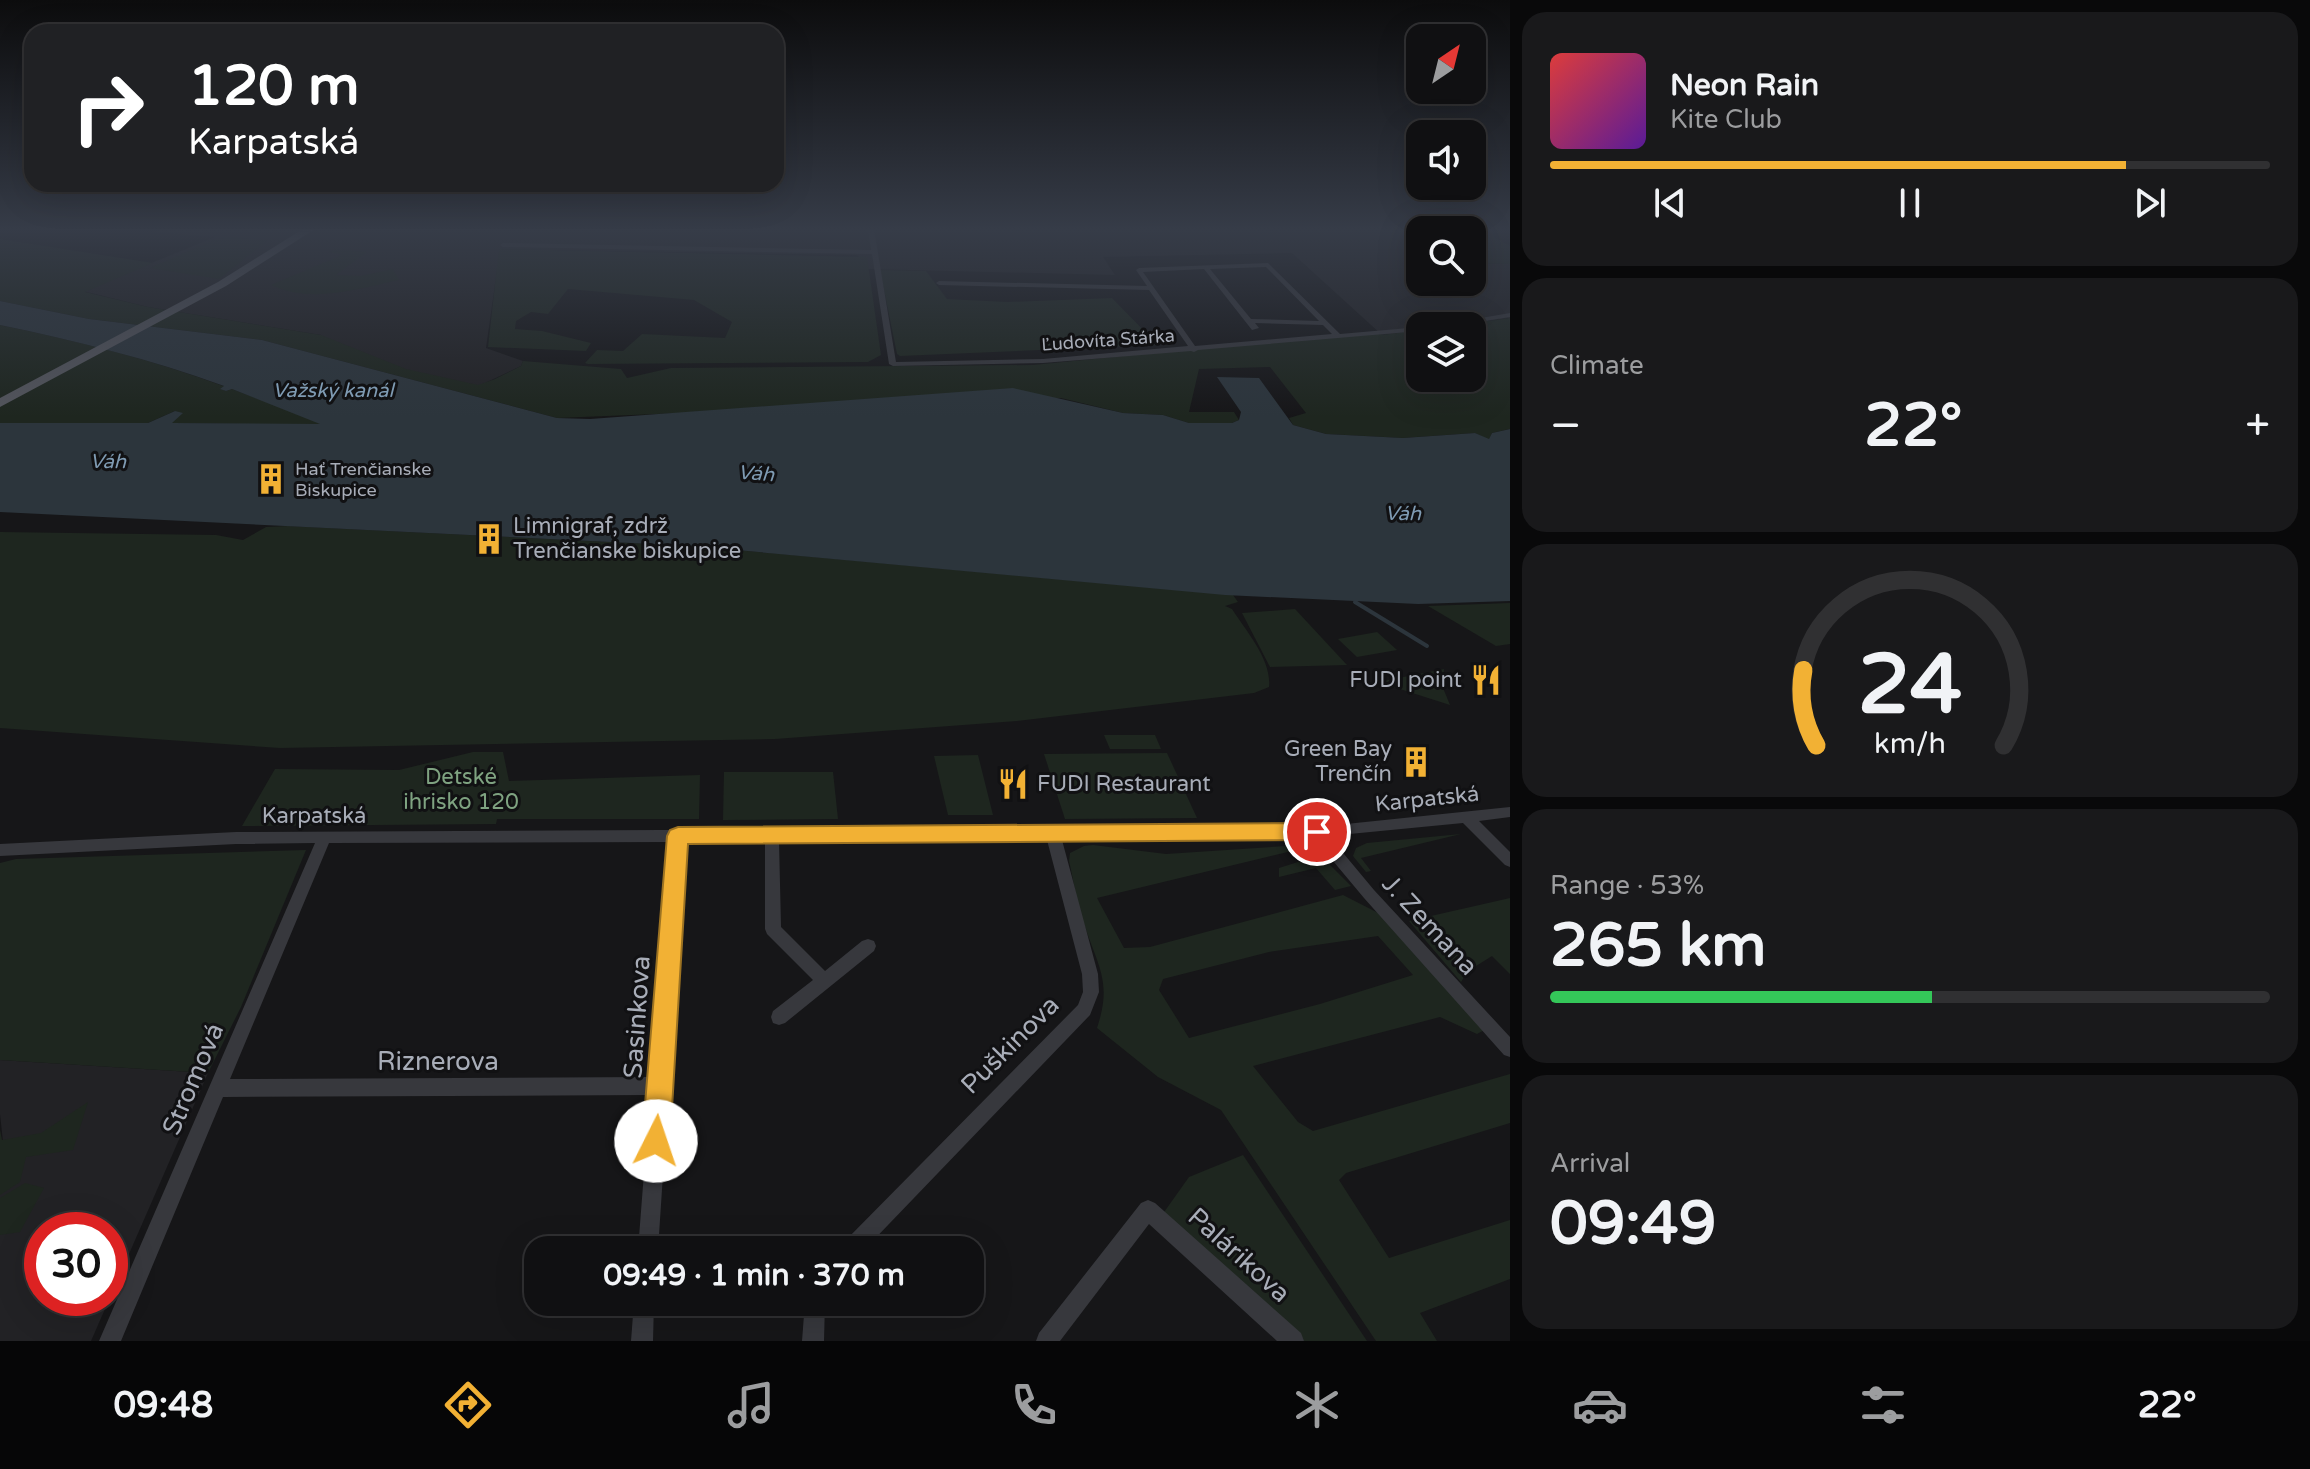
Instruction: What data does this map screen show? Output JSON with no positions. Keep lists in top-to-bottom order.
{
  "streets": {
    "street": [
      "Ľudovíta Stárka",
      "Karpatská",
      "J. Zemana",
      "Sasinkova",
      "Puškinova",
      "Riznerova",
      "Stromová",
      "Palárikova"
    ]
  },
  "crossings": [
    ["Karpatská", "J. Zemana"],
    ["Karpatská", "Sasinkova"],
    ["Karpatská", "Puškinova"],
    ["Karpatská", "Stromová"],
    ["Sasinkova", "Riznerova"],
    ["Riznerova", "Stromová"]
  ],
  "water": ["Važský kanál", "Váh"],
  "parks": ["Detské ihrisko 120"],
  "places": {
    "building": ["Hať Trenčianske Biskupice", "Limnigraf, zdrž Trenčianske biskupice", "Green Bay Trenčín"],
    "restaurant": ["FUDI point", "FUDI Restaurant"]
  },
  "north": "top right",
  "page": {
    "turn": ["120 m", "Karpatská"],
    "song": ["Neon Rain", "Kite Club"],
    "tile": [
      "Climate",
      ["Range · 53%", "265 km"],
      ["Arrival", "09:49"]
    ],
    "heat": ["−", "22°", "+"],
    "limit": "30",
    "trip": "09:49 · 1 min · 370 m",
    "tabs": ["09:48", "22°"],
    "gauge": ["24", "km/h"]
  }
}
